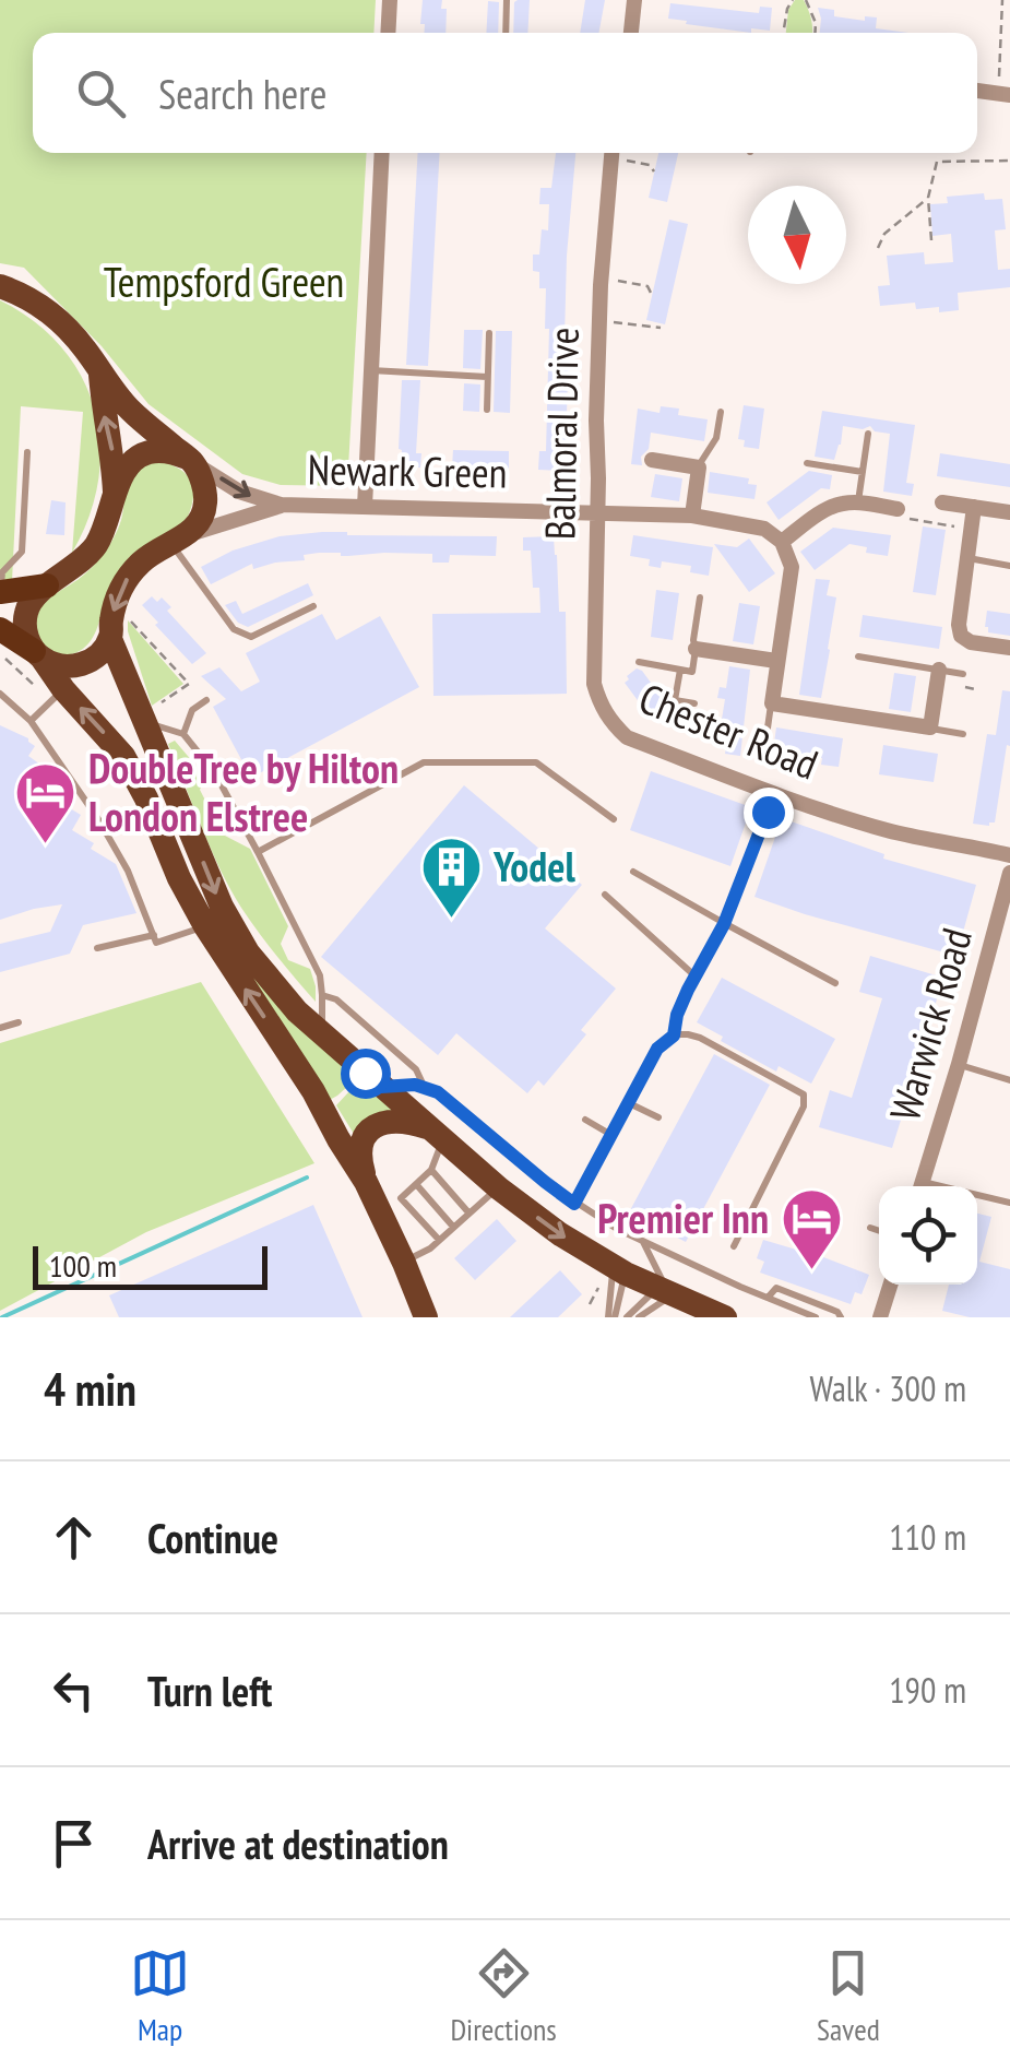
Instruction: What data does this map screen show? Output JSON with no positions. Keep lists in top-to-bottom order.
{
  "streets": {
    "street": [
      "Balmoral Drive",
      "Newark Green",
      "Chester Road",
      "Warwick Road"
    ]
  },
  "crossings": [
    ["Balmoral Drive", "Newark Green"],
    ["Balmoral Drive", "Chester Road"]
  ],
  "parks": ["Tempsford Green"],
  "places": {
    "hotel": ["DoubleTree by Hilton London Elstree", "Premier Inn"],
    "building": ["Yodel"]
  },
  "scale_bar": "100 m",
  "north": "bottom",
  "page": {
    "search": "Search here",
    "scale": "100 m",
    "heading": ["4 min", "Walk · 300 m"],
    "list": [
      ["Continue", "110 m"],
      ["Turn left", "190 m"],
      "Arrive at destination"
    ],
    "nav": ["Map", "Directions", "Saved"]
  }
}
